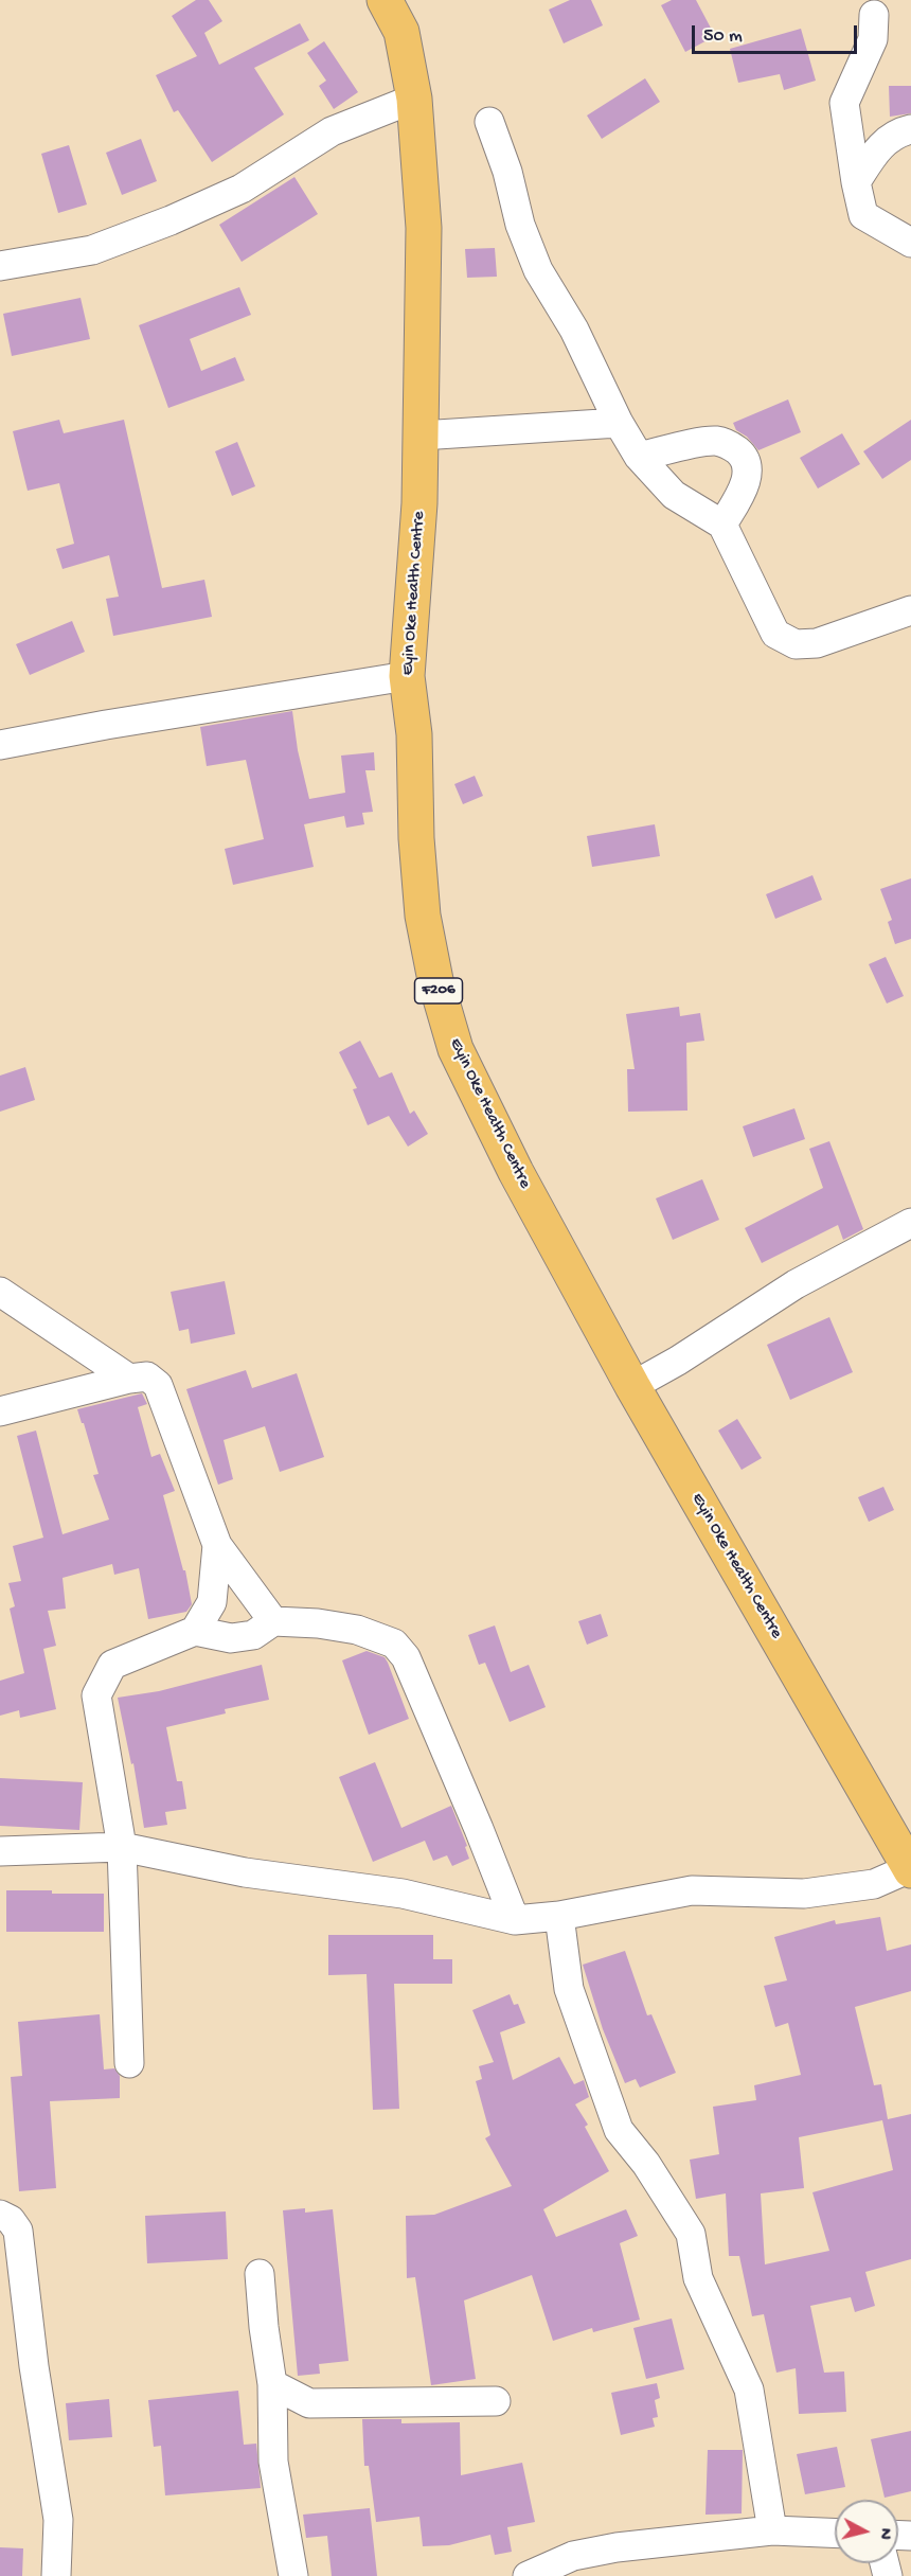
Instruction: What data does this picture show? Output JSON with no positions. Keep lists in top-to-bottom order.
{
  "streets": {
    "main road": ["Eyin Oke Health Centre", "F206"]
  },
  "scale_bar": "50 m",
  "north": "right"
}
